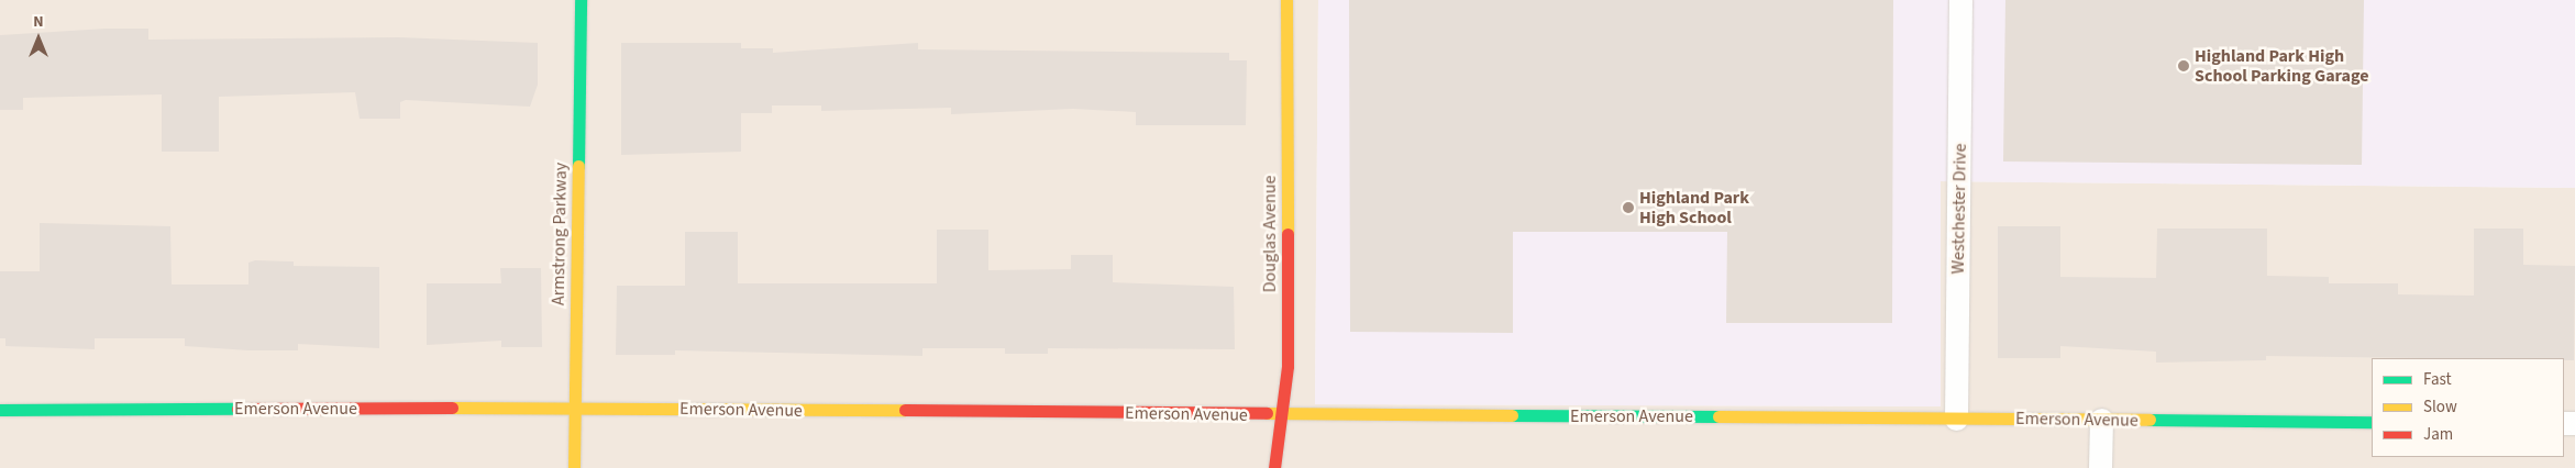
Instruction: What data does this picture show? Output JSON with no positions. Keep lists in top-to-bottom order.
{
  "streets": {
    "street": [
      "Westchester Drive",
      "Armstrong Parkway",
      "Douglas Avenue",
      "Emerson Avenue"
    ]
  },
  "crossings": [
    ["Westchester Drive", "Emerson Avenue"],
    ["Armstrong Parkway", "Emerson Avenue"],
    ["Douglas Avenue", "Emerson Avenue"]
  ],
  "places": ["Highland Park High School Parking Garage", "Highland Park High School"],
  "legend": ["Fast", "Slow", "Jam"],
  "north": "top"
}
